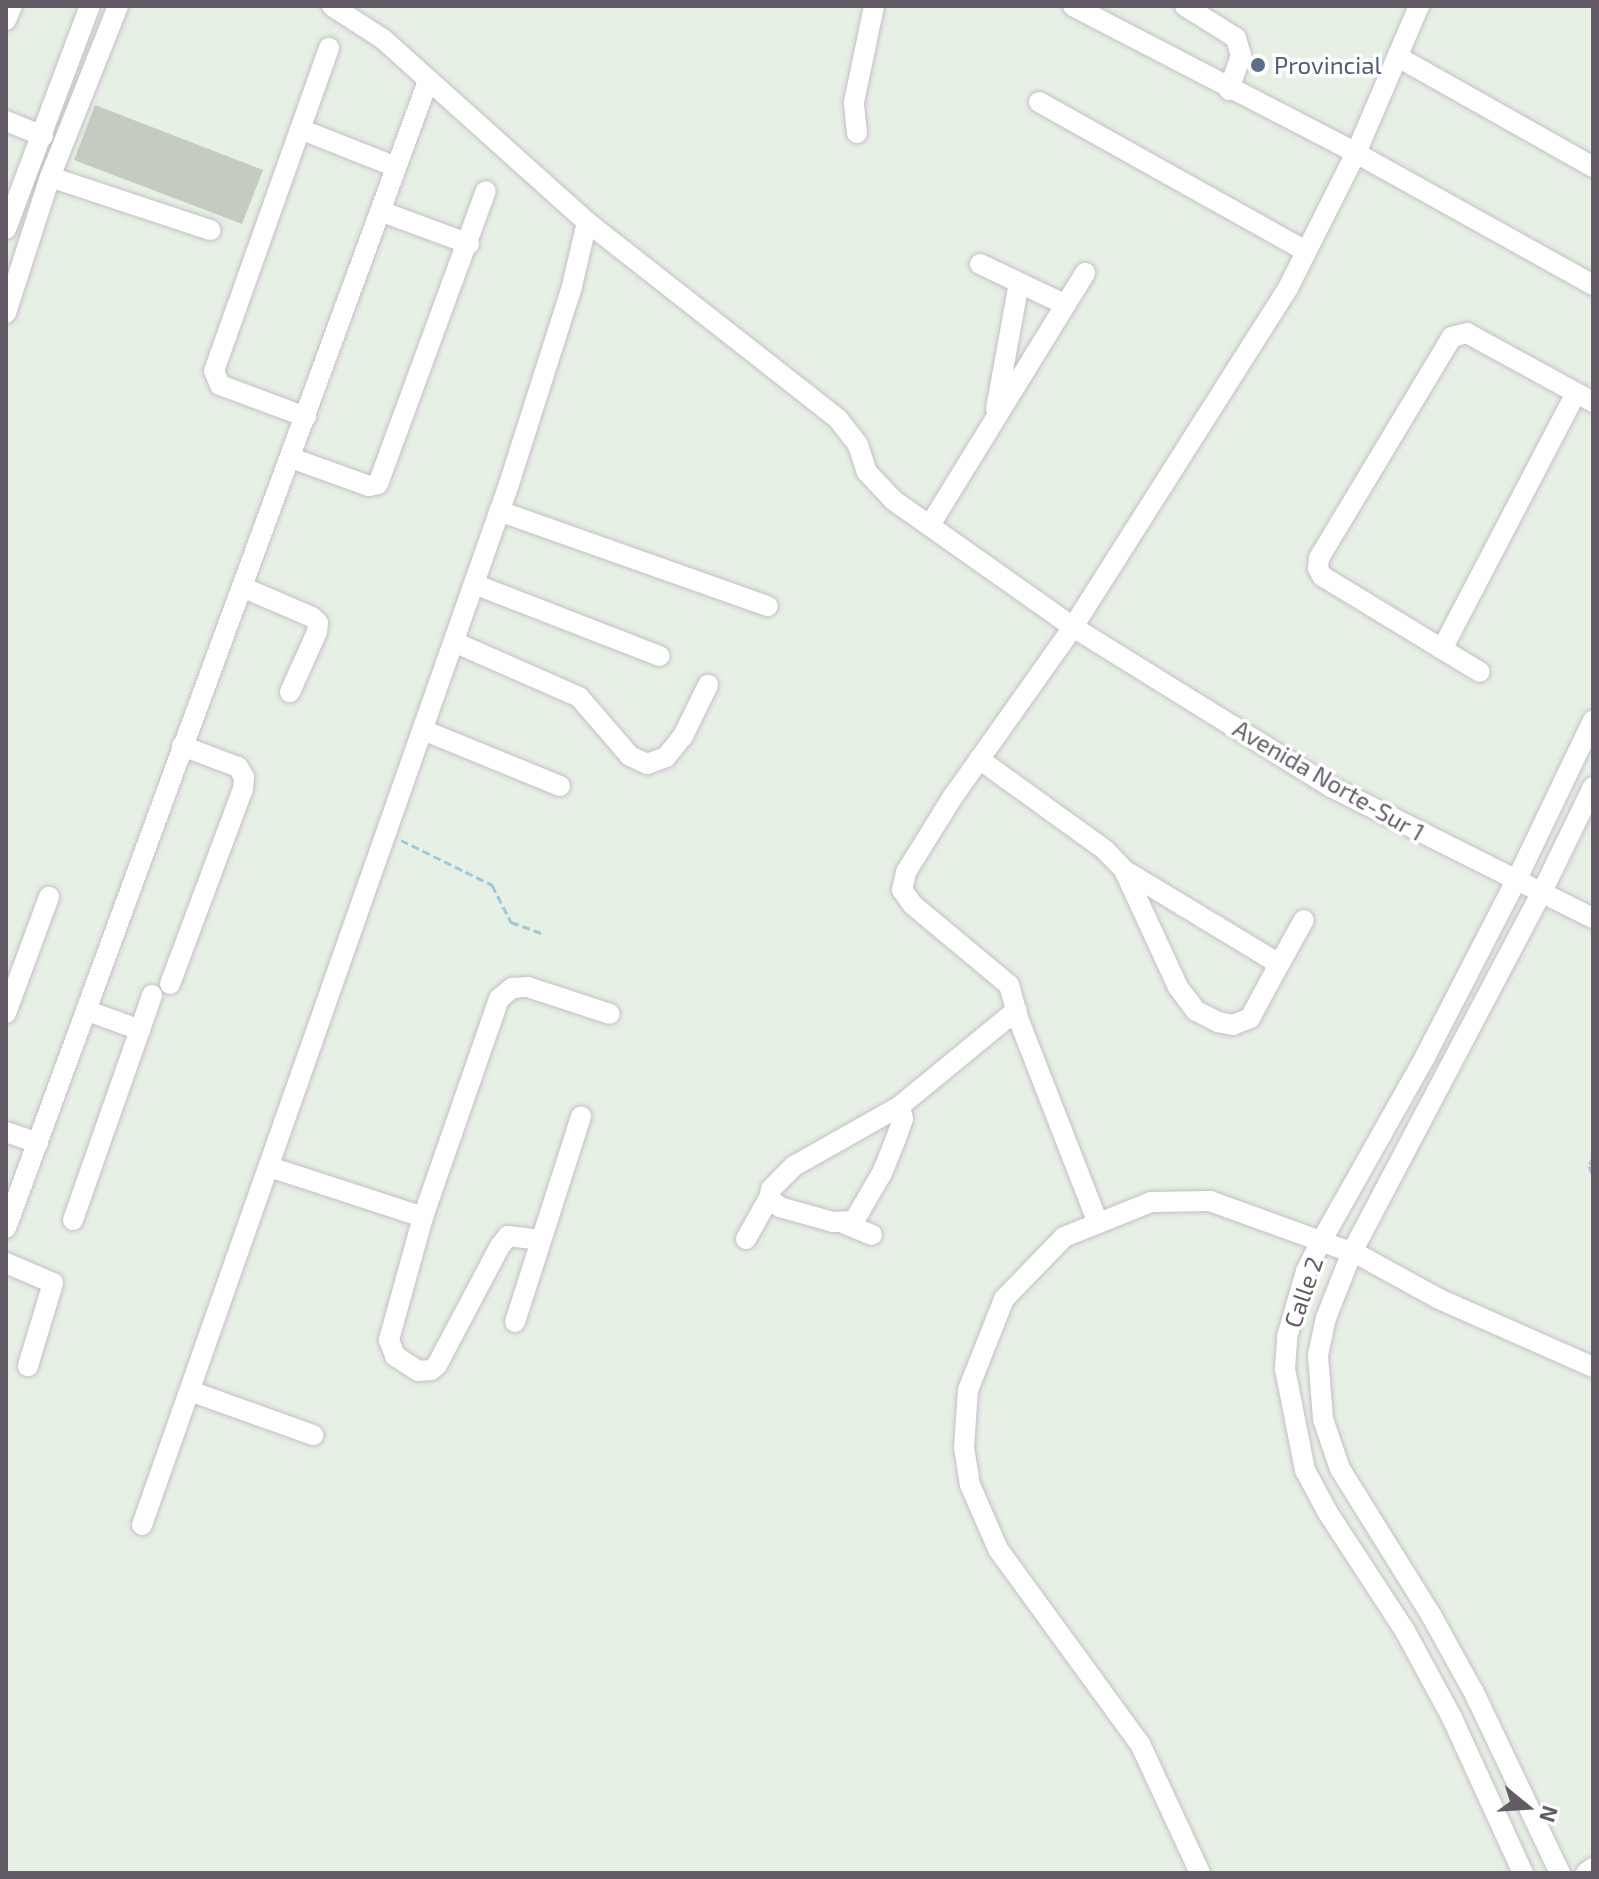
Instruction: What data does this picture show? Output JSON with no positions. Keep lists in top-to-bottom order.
{
  "streets": {
    "street": ["Avenida Norte-Sur 1", "Calle 2"]
  },
  "crossings": [
    ["Avenida Norte-Sur 1", "Calle 2"]
  ],
  "places": ["Provincial"],
  "north": "right"
}
